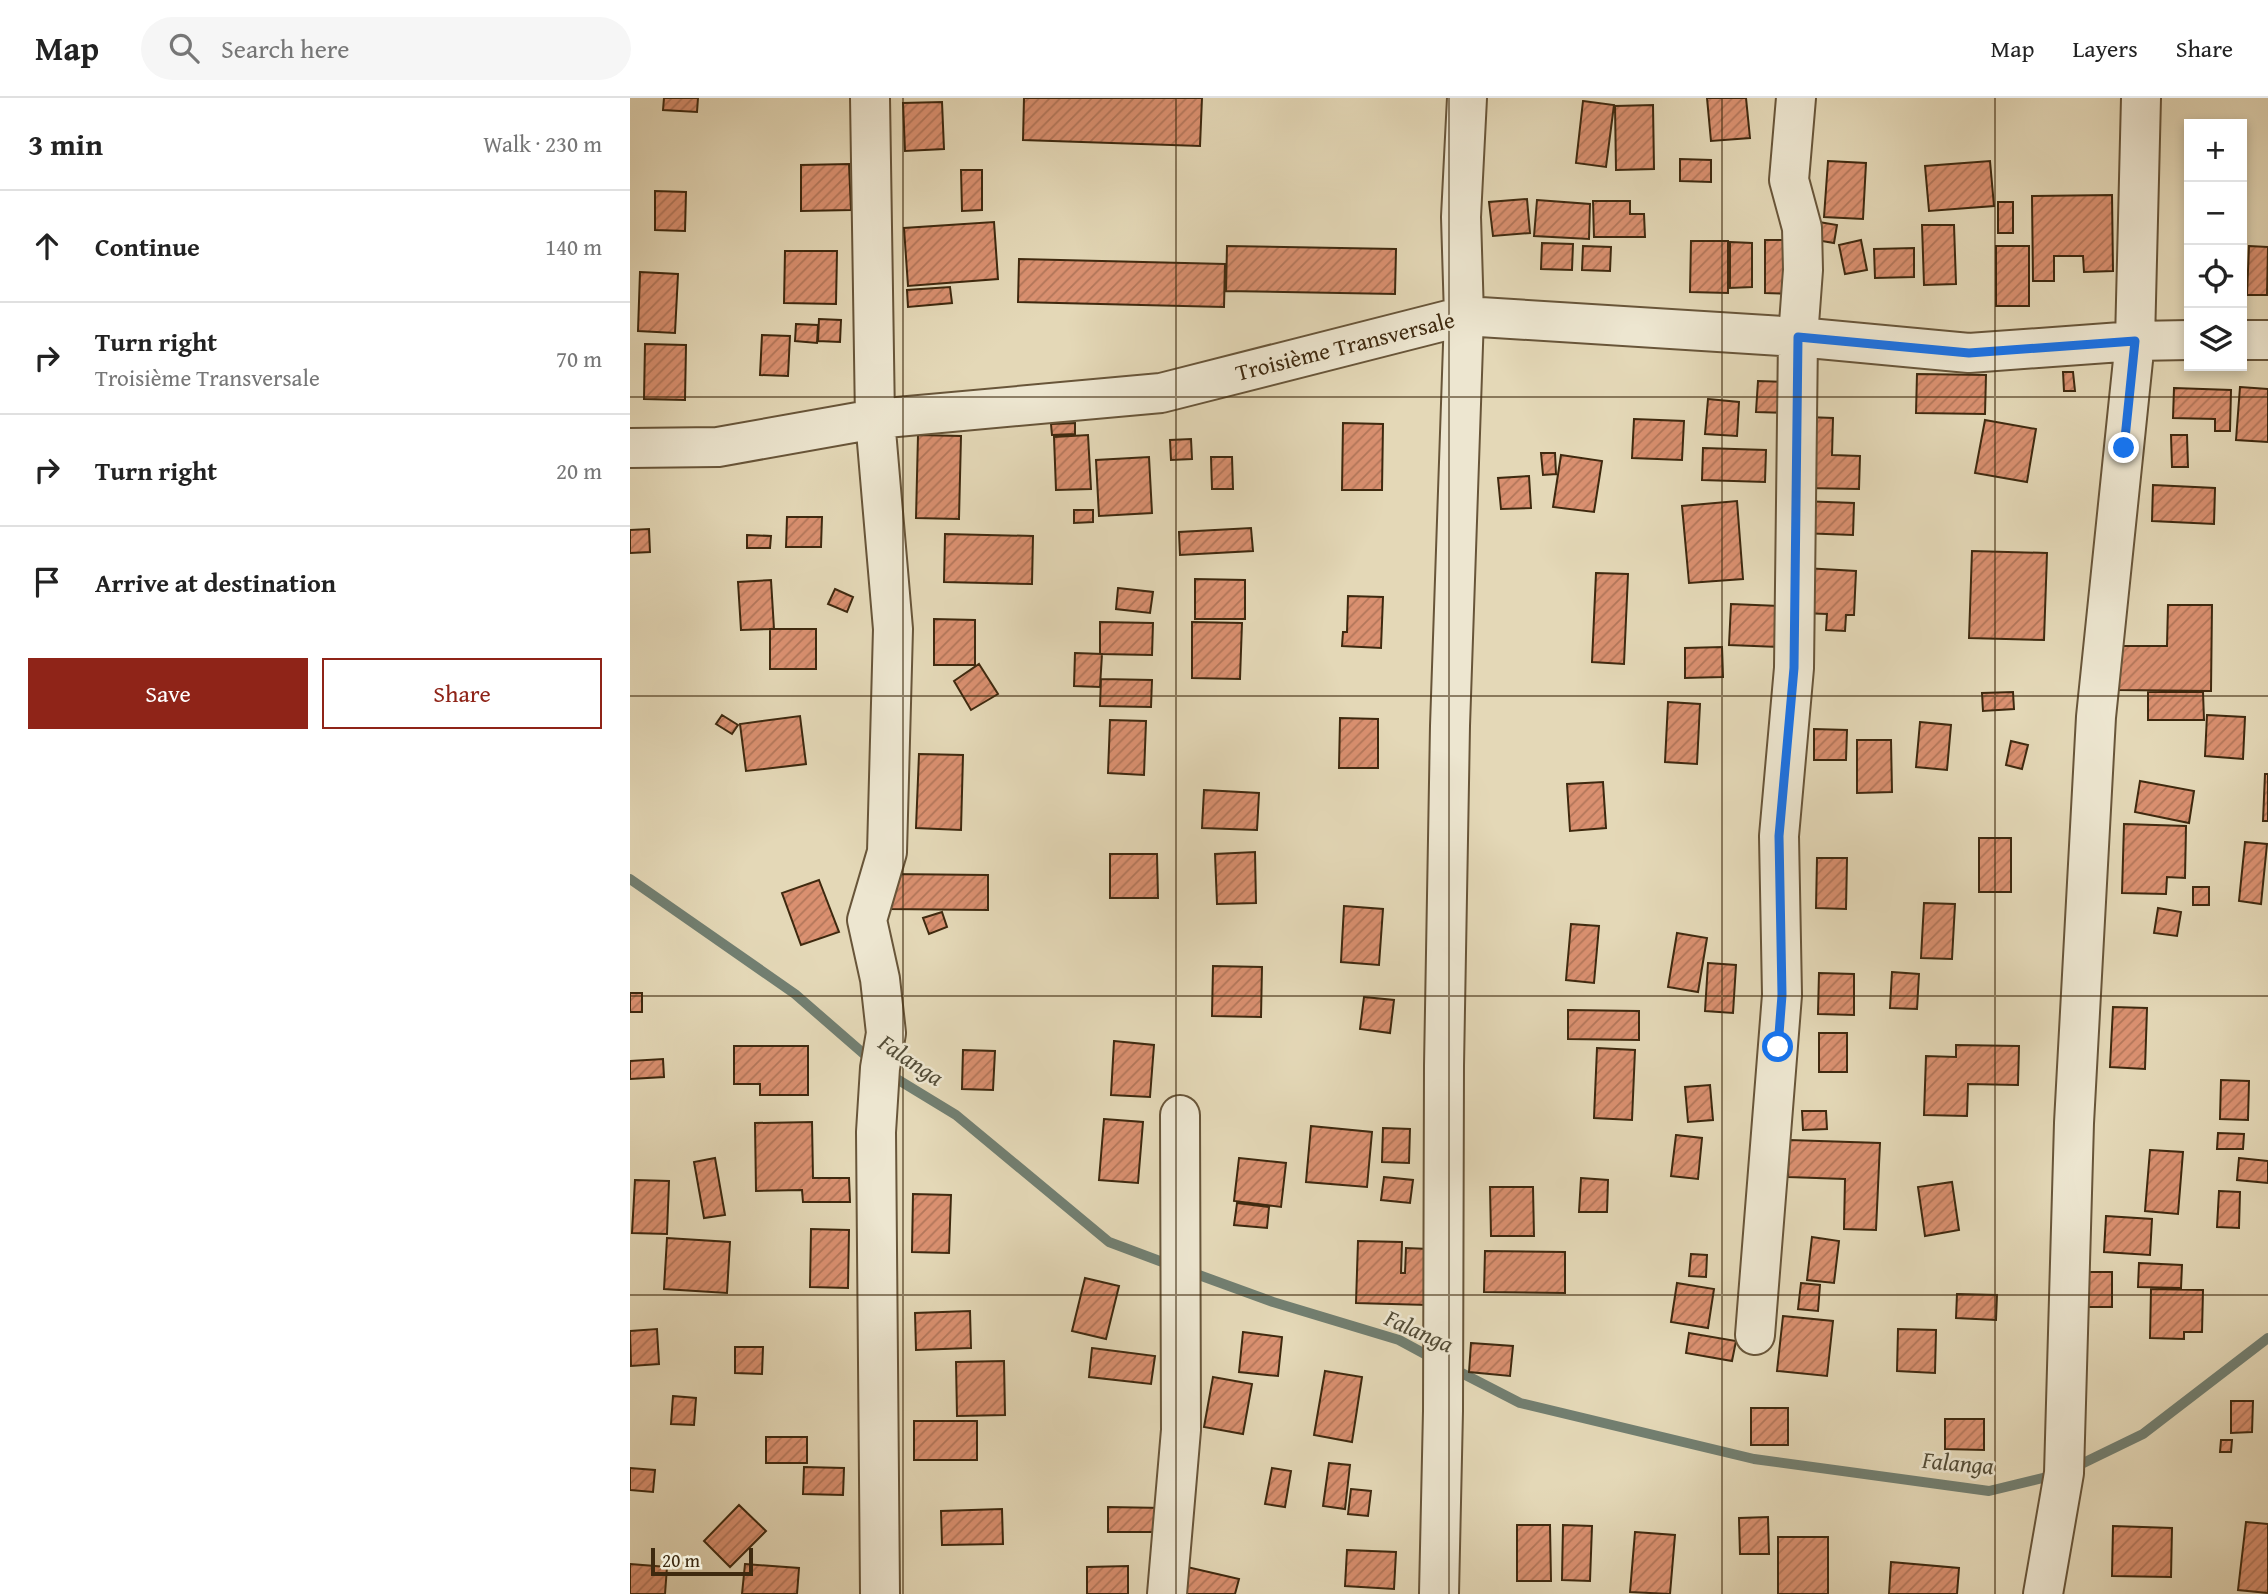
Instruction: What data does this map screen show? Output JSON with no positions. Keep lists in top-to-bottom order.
{
  "streets": {
    "street": ["Troisième Transversale"]
  },
  "water": ["Falanga"],
  "scale_bar": "20 m",
  "page": {
    "header": "Map",
    "search": "Search here",
    "nav": ["Map", "Layers", "Share"],
    "heading": ["3 min", "Walk · 230 m"],
    "map_buttons": ["+", "−"],
    "list": [
      ["Continue", "140 m"],
      ["Turn right", "Troisième Transversale", "70 m"],
      ["Turn right", "20 m"],
      "Arrive at destination"
    ],
    "buttons": ["Save", "Share"],
    "scale": "20 m"
  }
}
